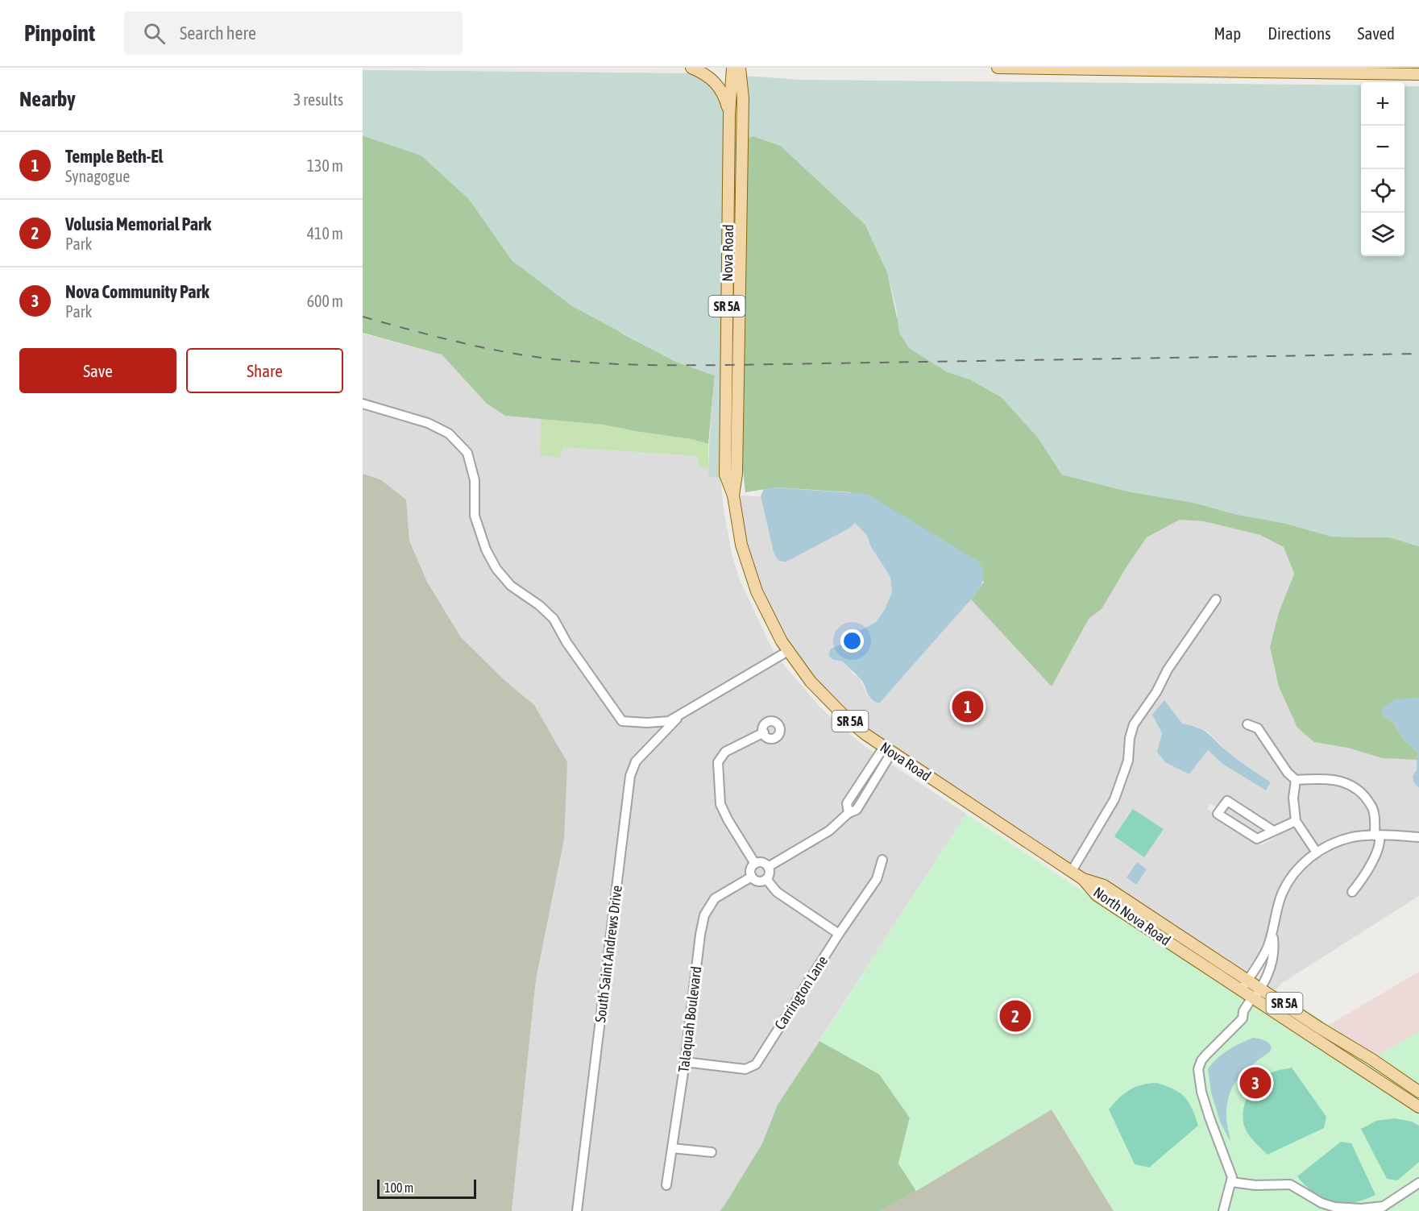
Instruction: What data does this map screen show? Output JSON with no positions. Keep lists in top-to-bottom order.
{
  "streets": {
    "main road": ["Nova Road", "SR 5A", "North Nova Road"],
    "street": ["South Saint Andrews Drive", "Carrington Lane", "Talaquah Boulevard"]
  },
  "crossings": [
    ["Nova Road", "North Nova Road"],
    ["Carrington Lane", "Talaquah Boulevard"]
  ],
  "scale_bar": "100 m",
  "page": {
    "header": "Pinpoint",
    "search": "Search here",
    "nav": ["Map", "Directions", "Saved"],
    "heading": ["Nearby", "3 results"],
    "map_buttons": ["+", "−"],
    "list": [
      {
        "mark": "1",
        "name": "Temple Beth-El",
        "note": "Synagogue",
        "value": "130 m"
      },
      {
        "mark": "2",
        "name": "Volusia Memorial Park",
        "note": "Park",
        "value": "410 m"
      },
      {
        "mark": "3",
        "name": "Nova Community Park",
        "note": "Park",
        "value": "600 m"
      }
    ],
    "buttons": ["Save", "Share"],
    "pins": ["1", "2", "3"],
    "scale": "100 m"
  }
}
